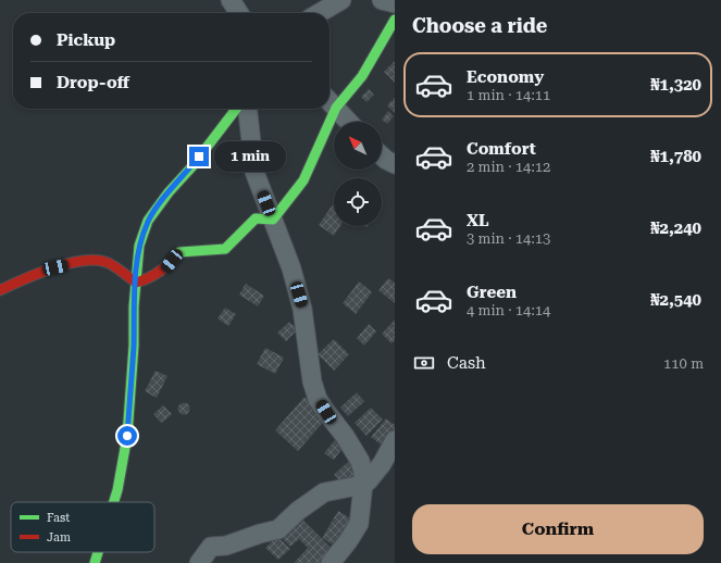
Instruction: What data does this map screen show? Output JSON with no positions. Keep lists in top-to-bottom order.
{
  "legend": ["Fast", "Jam"],
  "north": "top left",
  "page": {
    "heading": "Choose a ride",
    "banner": ["Pickup", "Drop-off"],
    "list": [
      {
        "name": "Economy",
        "note": "1 min · 14:11",
        "value": "₦1,320"
      },
      {
        "name": "Comfort",
        "note": "2 min · 14:12",
        "value": "₦1,780"
      },
      {
        "name": "XL",
        "note": "3 min · 14:13",
        "value": "₦2,240"
      },
      {
        "name": "Green",
        "note": "4 min · 14:14",
        "value": "₦2,540"
      }
    ],
    "bubble": "1 min",
    "pay": ["Cash", "110 m"],
    "buttons": "Confirm"
  }
}
